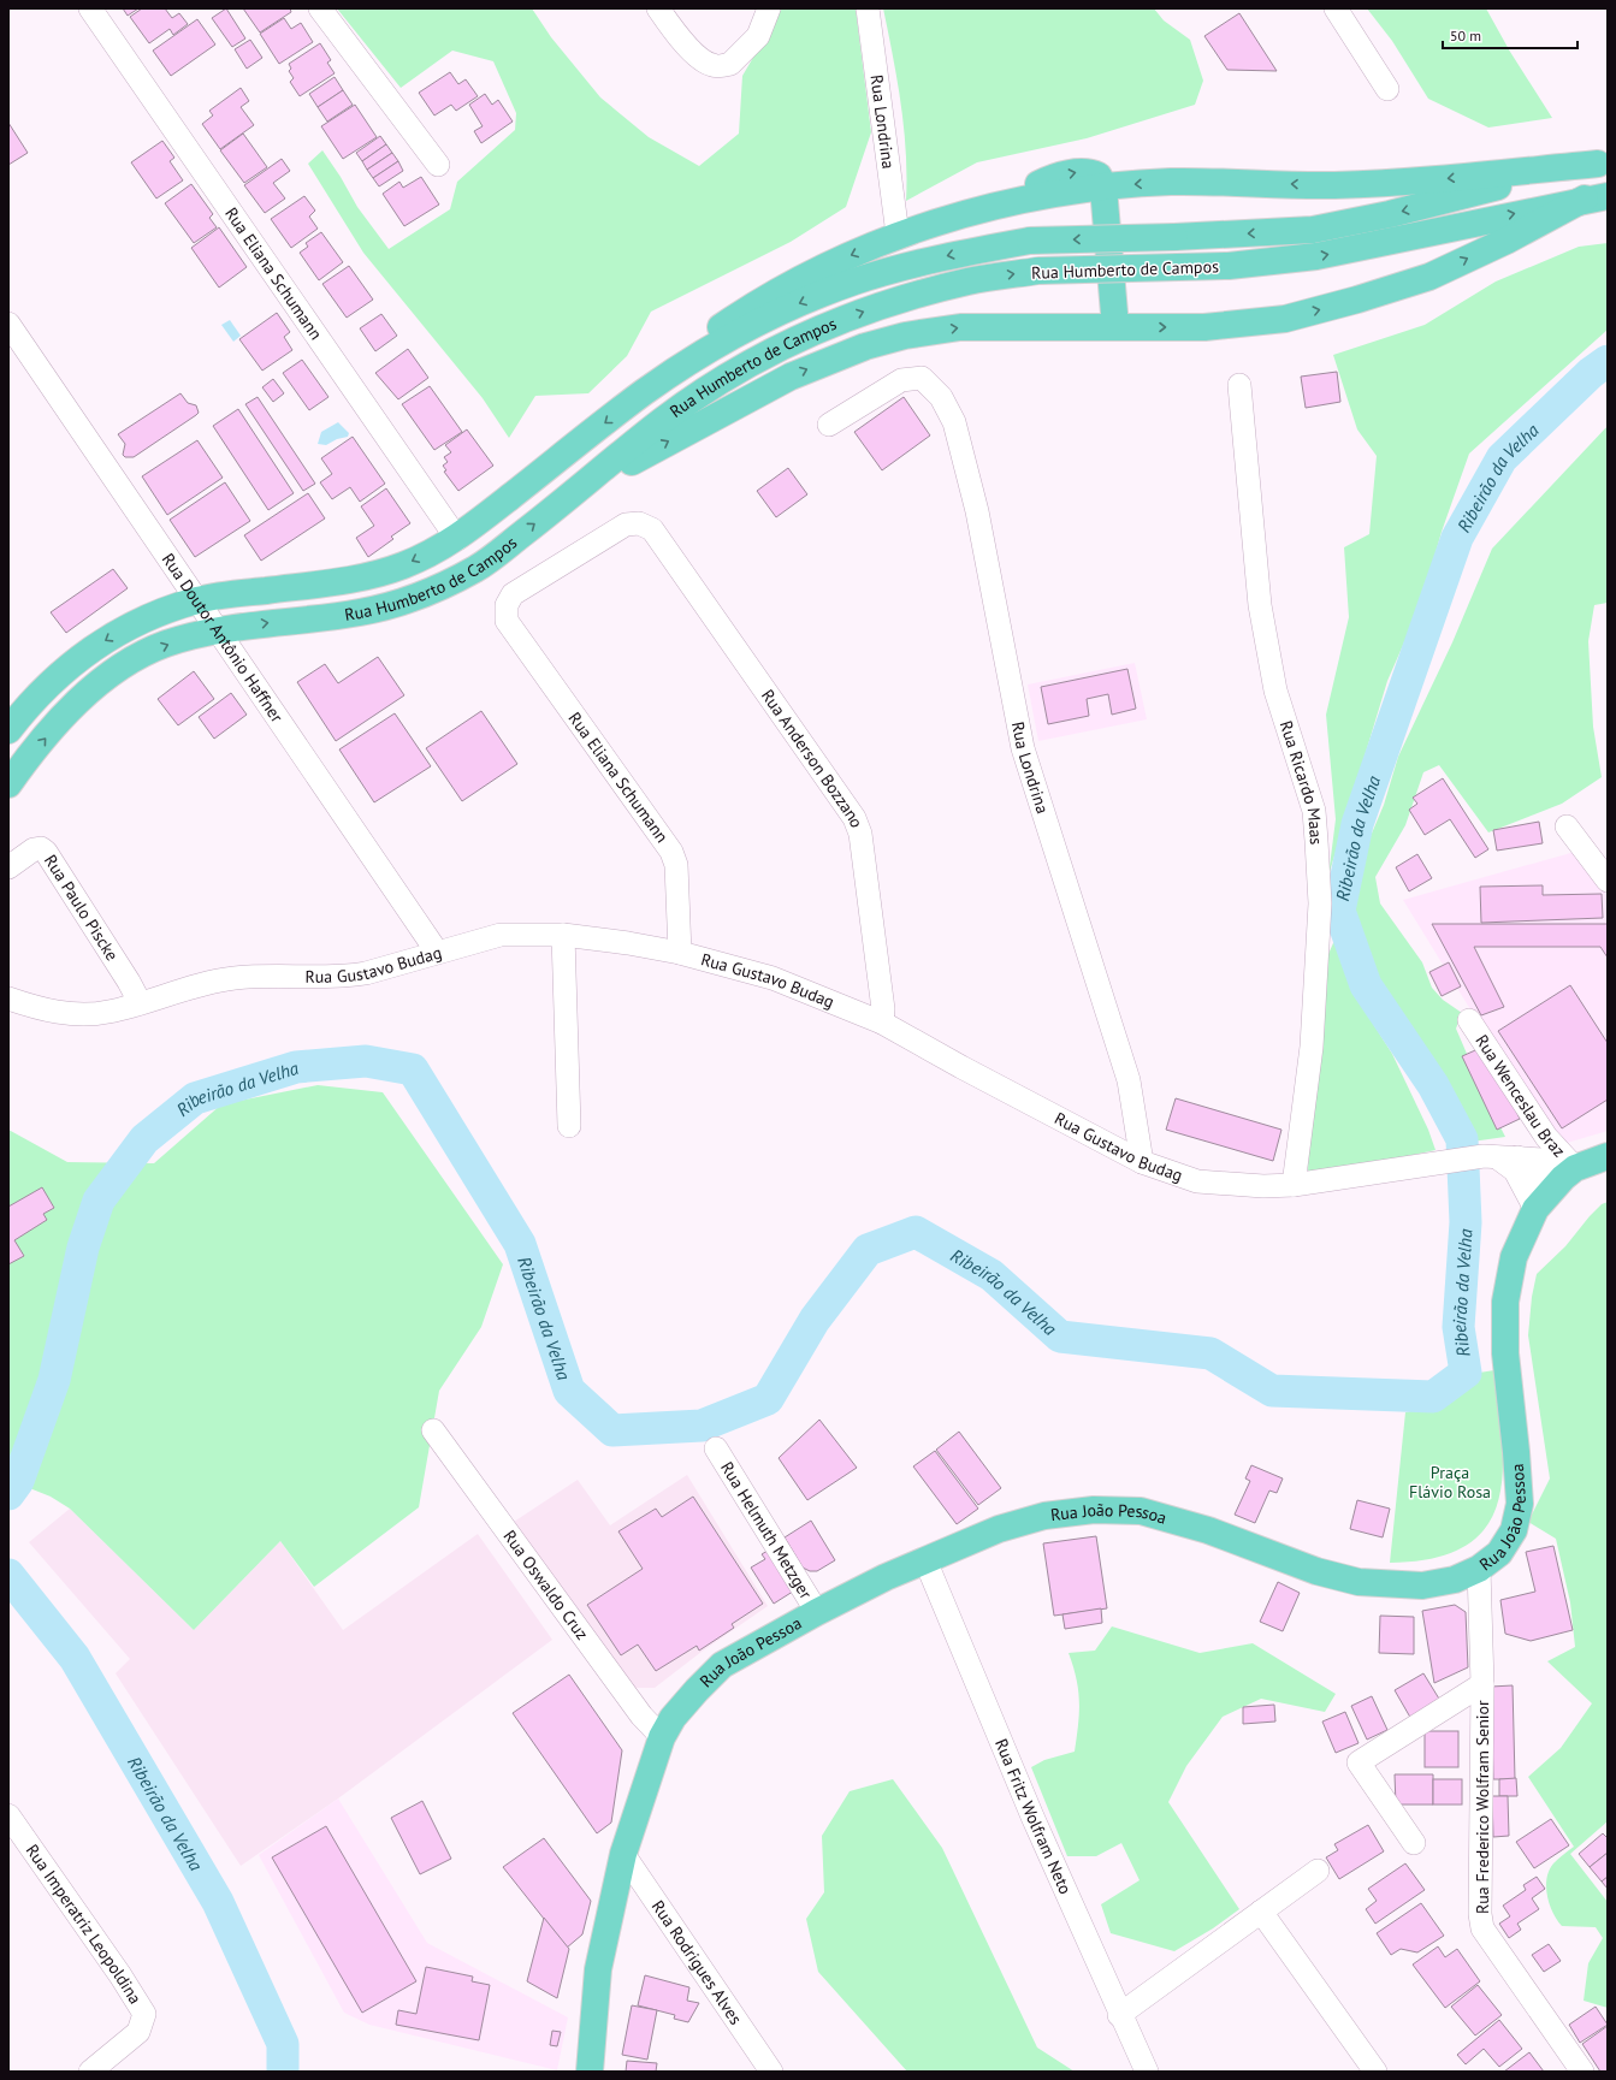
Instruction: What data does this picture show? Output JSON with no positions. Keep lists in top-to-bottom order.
{
  "streets": {
    "main road": ["Rua Humberto de Campos", "Rua João Pessoa"],
    "street": [
      "Rua Londrina",
      "Rua Eliana Schumann",
      "Rua Doutor Antônio Haffner",
      "Rua Anderson Bozzano",
      "Rua Ricardo Maas",
      "Rua Paulo Piscke",
      "Rua Gustavo Budag",
      "Rua Wenceslau Braz",
      "Rua Helmuth Metzger",
      "Rua Oswaldo Cruz",
      "Rua Frederico Wolfram Senior",
      "Rua Fritz Wolfram Neto",
      "Rua Imperatriz Leopoldina",
      "Rua Rodrigues Alves"
    ]
  },
  "crossings": [
    ["Rua Londrina", "Rua Gustavo Budag"],
    ["Rua Humberto de Campos", "Rua Eliana Schumann"],
    ["Rua Humberto de Campos", "Rua Doutor Antônio Haffner"],
    ["Rua Eliana Schumann", "Rua Anderson Bozzano"],
    ["Rua Eliana Schumann", "Rua Gustavo Budag"],
    ["Rua Doutor Antônio Haffner", "Rua Gustavo Budag"],
    ["Rua Anderson Bozzano", "Rua Gustavo Budag"],
    ["Rua Ricardo Maas", "Rua Gustavo Budag"],
    ["Rua Paulo Piscke", "Rua Gustavo Budag"],
    ["Rua Gustavo Budag", "Rua Wenceslau Braz"],
    ["Rua Gustavo Budag", "Rua João Pessoa"],
    ["Rua Wenceslau Braz", "Rua João Pessoa"],
    ["Rua João Pessoa", "Rua Helmuth Metzger"],
    ["Rua João Pessoa", "Rua Oswaldo Cruz"],
    ["Rua João Pessoa", "Rua Frederico Wolfram Senior"],
    ["Rua João Pessoa", "Rua Fritz Wolfram Neto"],
    ["Rua João Pessoa", "Rua Rodrigues Alves"]
  ],
  "water": ["Ribeirão da Velha"],
  "parks": ["Praça Flávio Rosa"],
  "scale_bar": "50 m"
}
